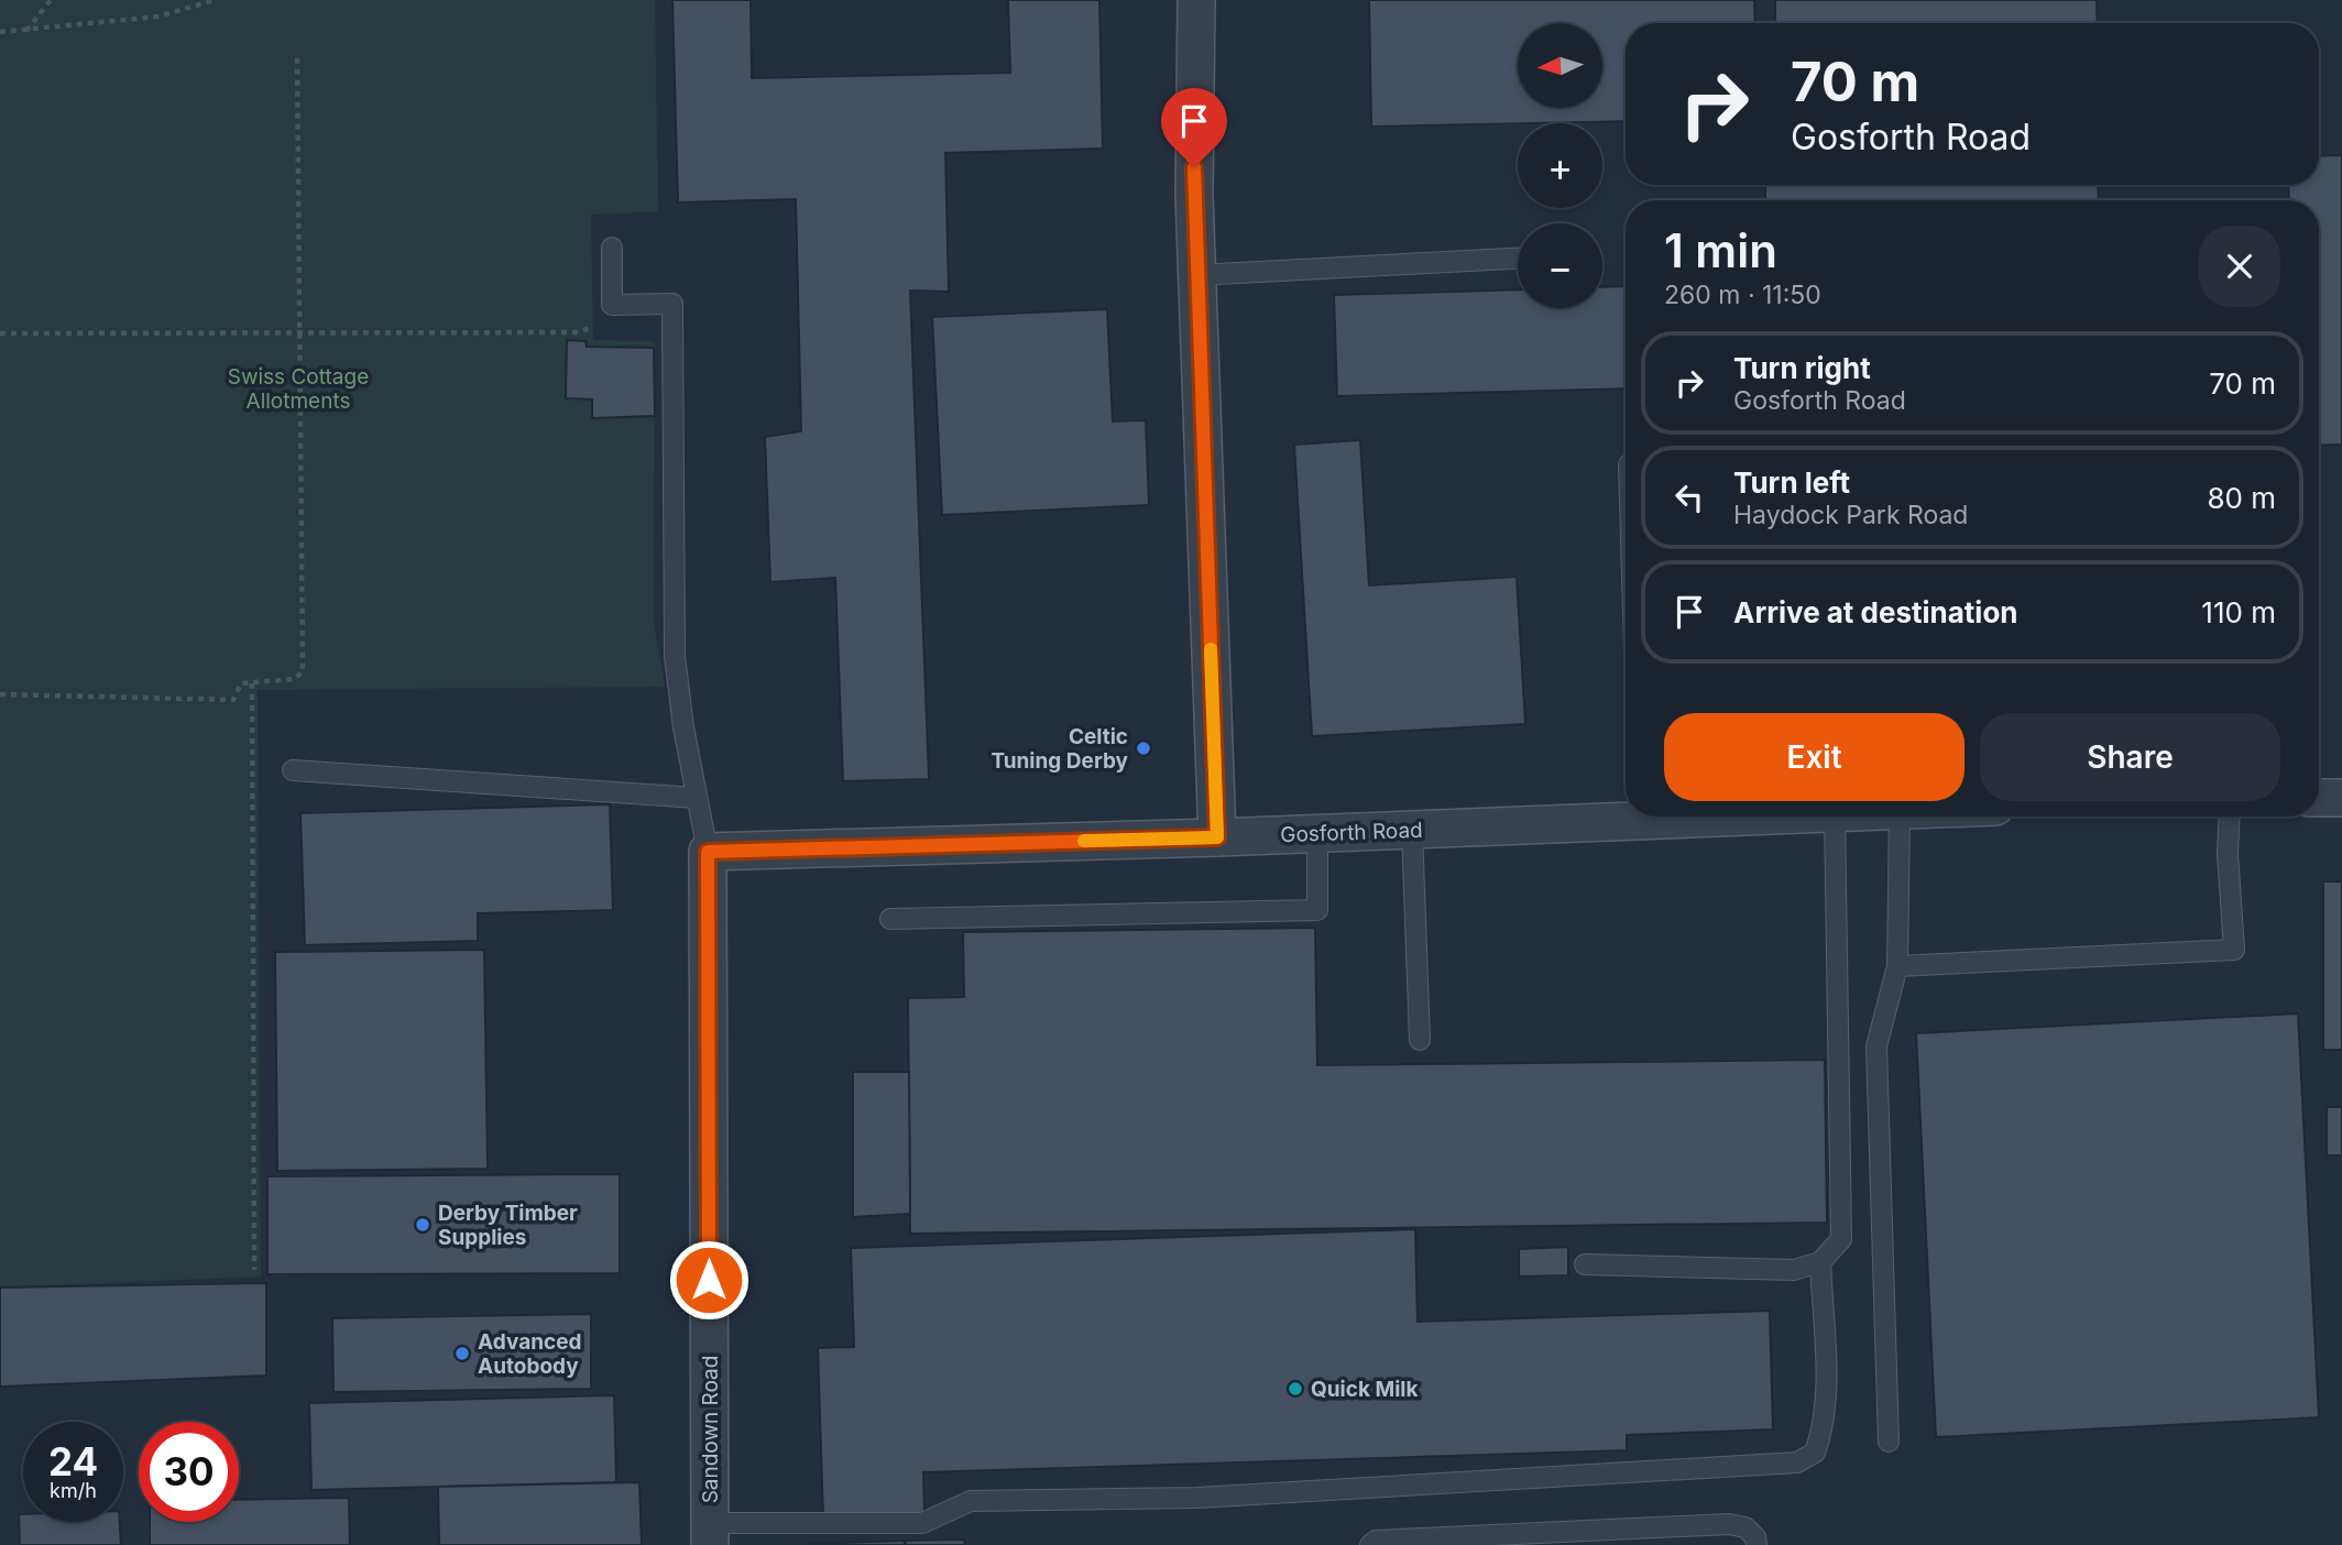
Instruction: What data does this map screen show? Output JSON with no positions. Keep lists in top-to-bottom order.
{
  "streets": {
    "street": ["Gosforth Road", "Sandown Road"]
  },
  "crossings": [
    ["Gosforth Road", "Sandown Road"]
  ],
  "parks": ["Swiss Cottage Allotments"],
  "places": [
    "Celtic Tuning Derby",
    "Derby Timber Supplies",
    "Advanced Autobody",
    "Quick Milk"
  ],
  "north": "left",
  "page": {
    "map_buttons": ["+", "−"],
    "turn": ["70 m", "Gosforth Road"],
    "heading": ["1 min", "260 m · 11:50"],
    "list": [
      {
        "name": "Turn right",
        "note": "Gosforth Road",
        "value": "70 m"
      },
      {
        "name": "Turn left",
        "note": "Haydock Park Road",
        "value": "80 m"
      },
      {
        "name": "Arrive at destination",
        "value": "110 m"
      }
    ],
    "buttons": ["Exit", "Share"],
    "speed": "24 km/h",
    "limit": "30"
  }
}
